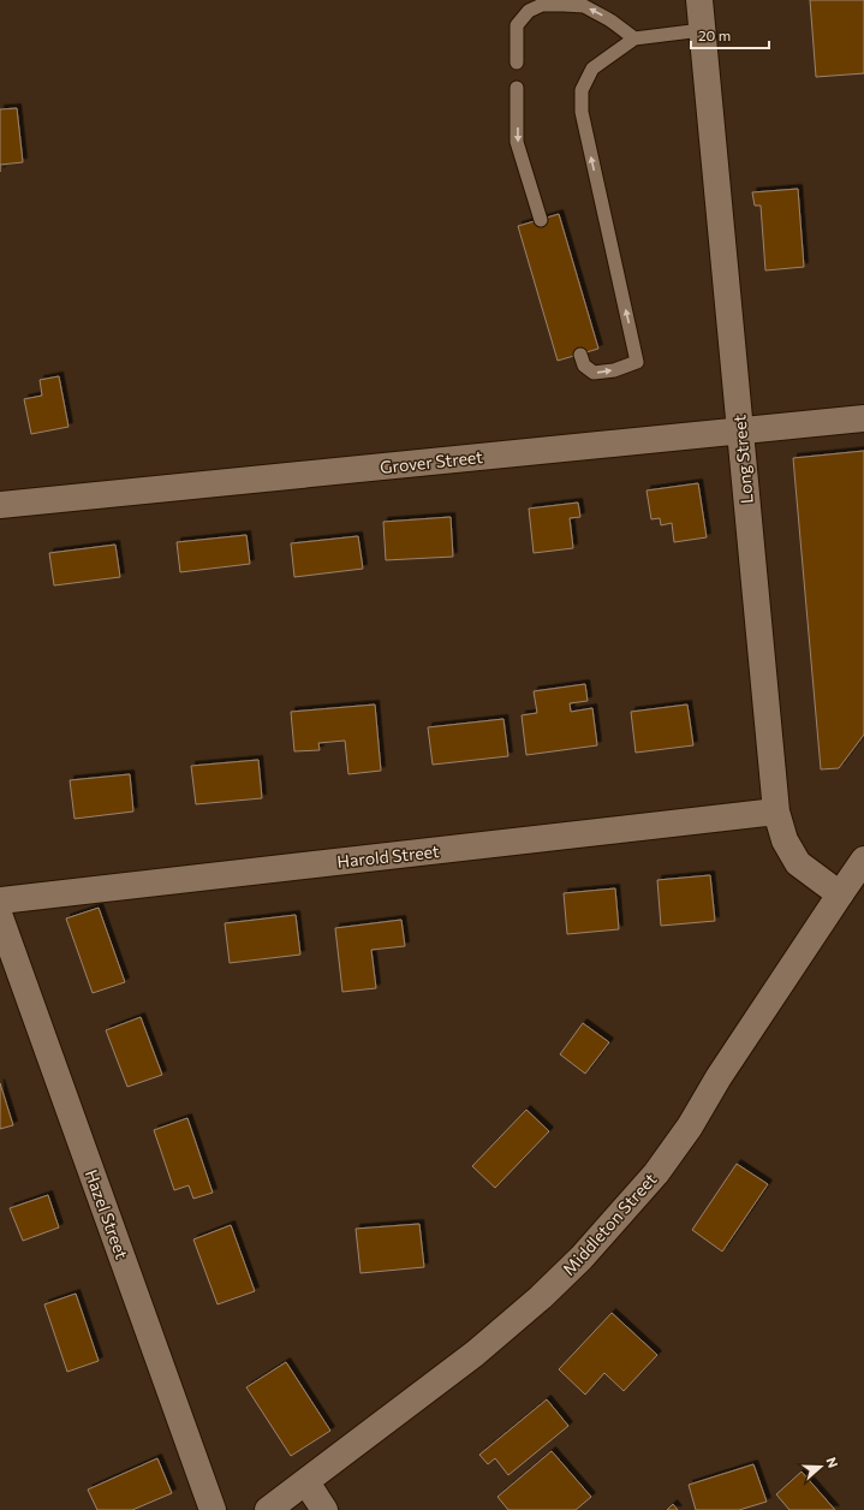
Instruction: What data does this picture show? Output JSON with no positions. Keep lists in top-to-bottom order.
{
  "streets": {
    "street": [
      "Long Street",
      "Grover Street",
      "Harold Street",
      "Hazel Street",
      "Middleton Street"
    ]
  },
  "crossings": [
    ["Long Street", "Grover Street"],
    ["Long Street", "Harold Street"],
    ["Long Street", "Middleton Street"]
  ],
  "scale_bar": "20 m",
  "north": "right"
}
